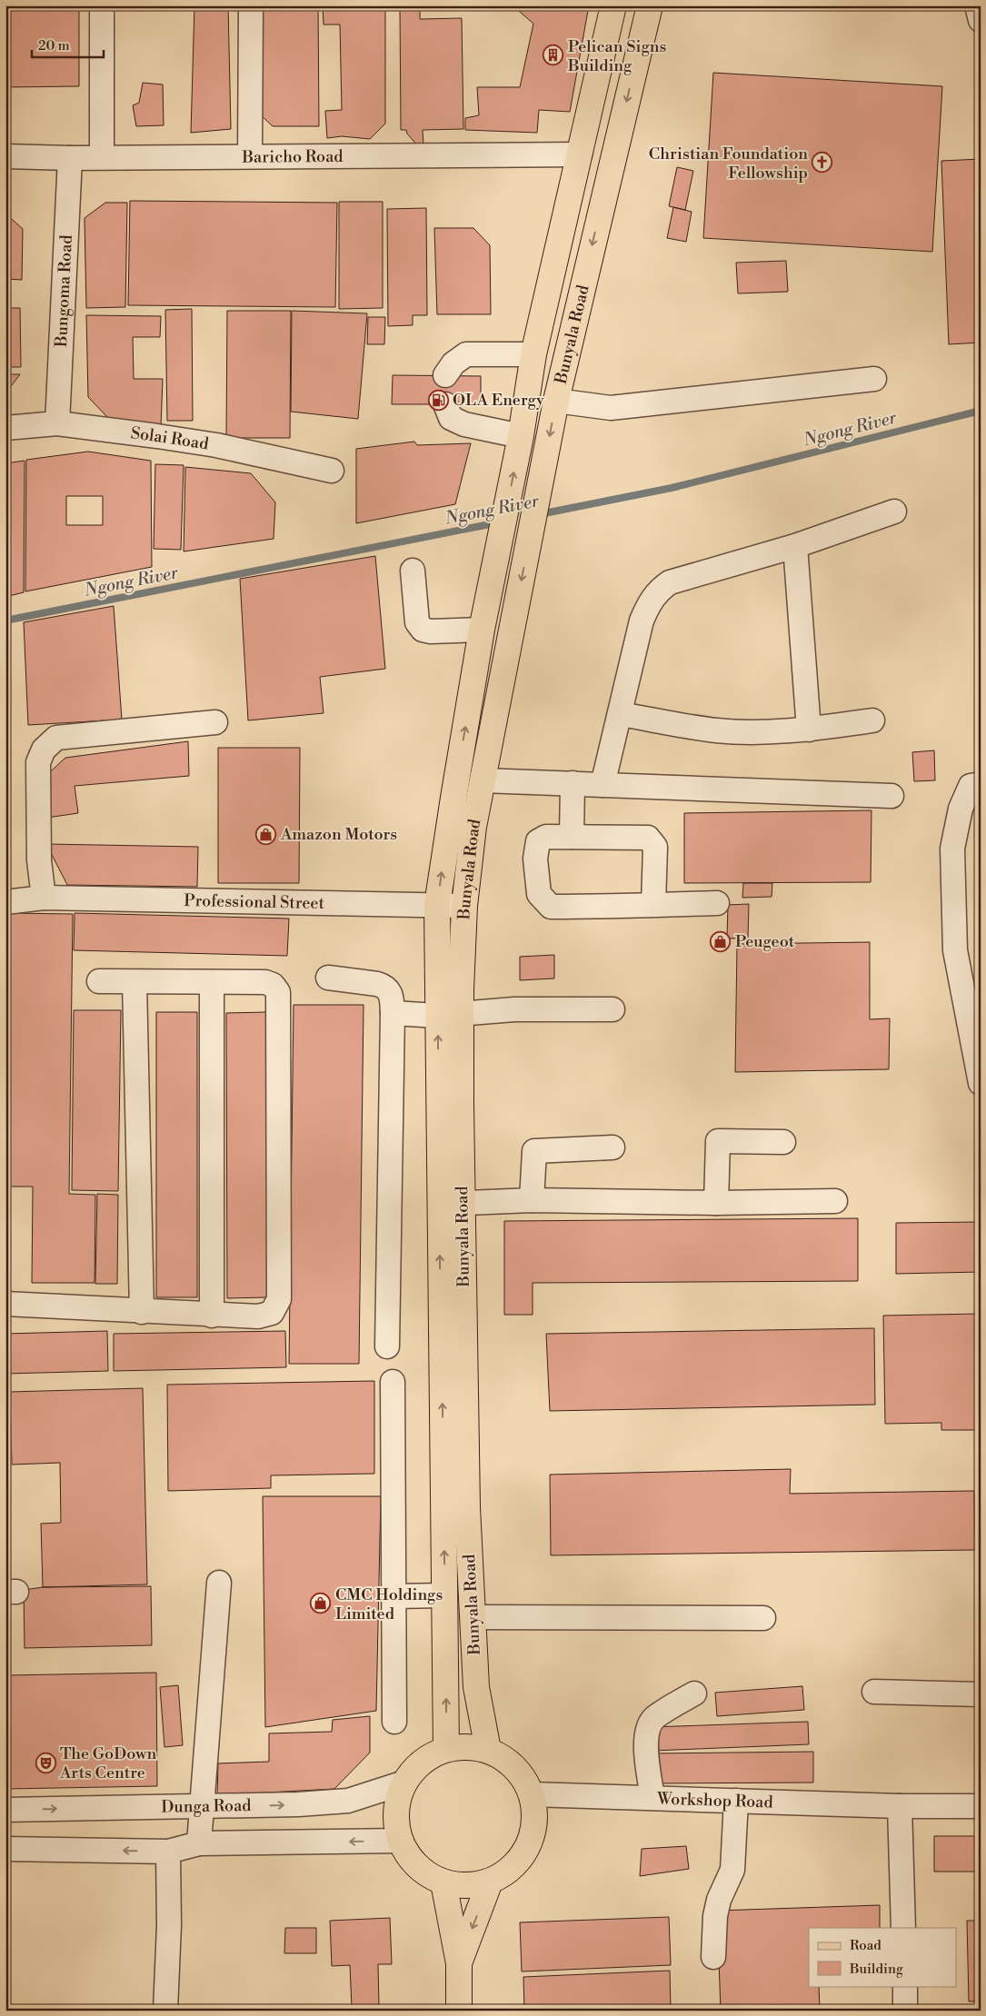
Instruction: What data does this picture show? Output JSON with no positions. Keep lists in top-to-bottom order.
{
  "streets": {
    "main road": ["Bunyala Road"],
    "street": [
      "Baricho Road",
      "Bungoma Road",
      "Solai Road",
      "Professional Street",
      "Workshop Road",
      "Dunga Road"
    ]
  },
  "crossings": [
    ["Baricho Road", "Bungoma Road"],
    ["Baricho Road", "Bunyala Road"],
    ["Bungoma Road", "Solai Road"],
    ["Bunyala Road", "Professional Street"],
    ["Bunyala Road", "Workshop Road"],
    ["Bunyala Road", "Dunga Road"],
    ["Workshop Road", "Dunga Road"]
  ],
  "water": ["Ngong River"],
  "places": {
    "building": ["Pelican Signs Building"],
    "church": ["Christian Foundation Fellowship"],
    "fuel station": ["OLA Energy"],
    "shop": ["Amazon Motors", "Peugeot", "CMC Holdings Limited"],
    "theatre": ["The GoDown Arts Centre"]
  },
  "legend": ["Road", "Building"],
  "scale_bar": "20 m"
}
